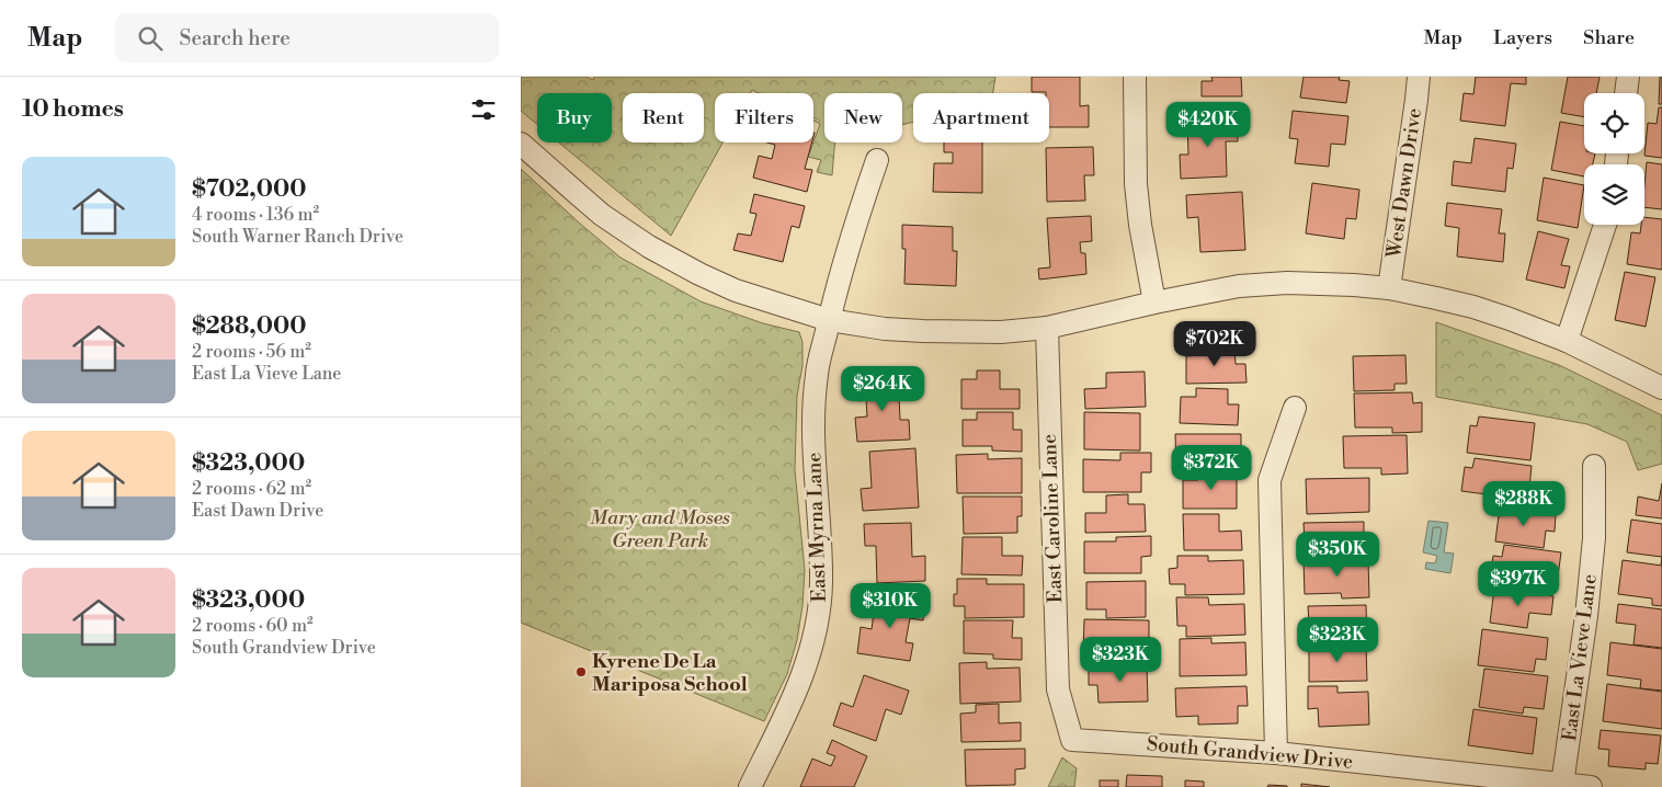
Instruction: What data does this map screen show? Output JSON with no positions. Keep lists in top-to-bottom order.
{
  "streets": {
    "street": [
      "West Dawn Drive",
      "East Caroline Lane",
      "East Myrna Lane",
      "East La Vieve Lane",
      "South Grandview Drive"
    ]
  },
  "crossings": [
    ["East Caroline Lane", "South Grandview Drive"],
    ["East La Vieve Lane", "South Grandview Drive"]
  ],
  "parks": ["Mary and Moses Green Park"],
  "places": ["Kyrene De La Mariposa School"],
  "page": {
    "header": "Map",
    "search": "Search here",
    "nav": ["Map", "Layers", "Share"],
    "heading": "10 homes",
    "chip": [
      "Buy",
      "Rent",
      "Filters",
      "New",
      "Apartment"
    ],
    "price": [
      "$420K",
      "$702K",
      "$264K",
      "$372K",
      "$288K",
      "$350K",
      "$397K",
      "$310K",
      "$323K",
      "$323K"
    ],
    "list": [
      {
        "name": "$702,000",
        "note": "4 rooms · 136 m² · South Warner Ranch Drive"
      },
      {
        "name": "$288,000",
        "note": "2 rooms · 56 m² · East La Vieve Lane"
      },
      {
        "name": "$323,000",
        "note": "2 rooms · 62 m² · East Dawn Drive"
      },
      {
        "name": "$323,000",
        "note": "2 rooms · 60 m² · South Grandview Drive"
      }
    ]
  }
}
